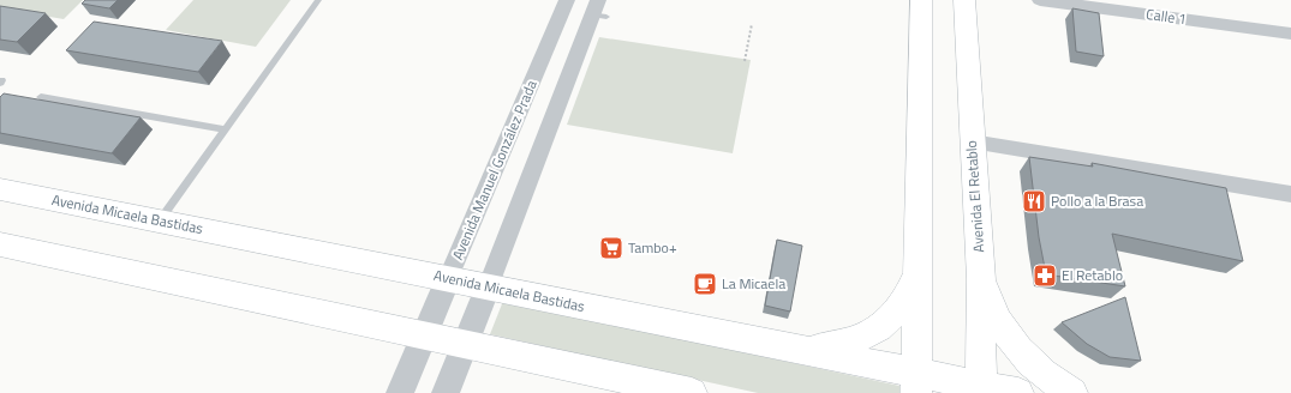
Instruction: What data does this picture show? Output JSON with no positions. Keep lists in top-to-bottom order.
{
  "streets": {
    "main road": ["Avenida El Retablo", "Avenida Micaela Bastidas"],
    "street": ["Calle 1", "Avenida Manuel González Prada"]
  },
  "crossings": [
    ["Avenida Manuel González Prada", "Avenida Micaela Bastidas"],
    ["Avenida El Retablo", "Avenida Micaela Bastidas"]
  ],
  "places": {
    "restaurant": ["Pollo a la Brasa"],
    "supermarket": ["Tambo+"],
    "pharmacy": ["El Retablo"],
    "cafe": ["La Micaela"]
  }
}
